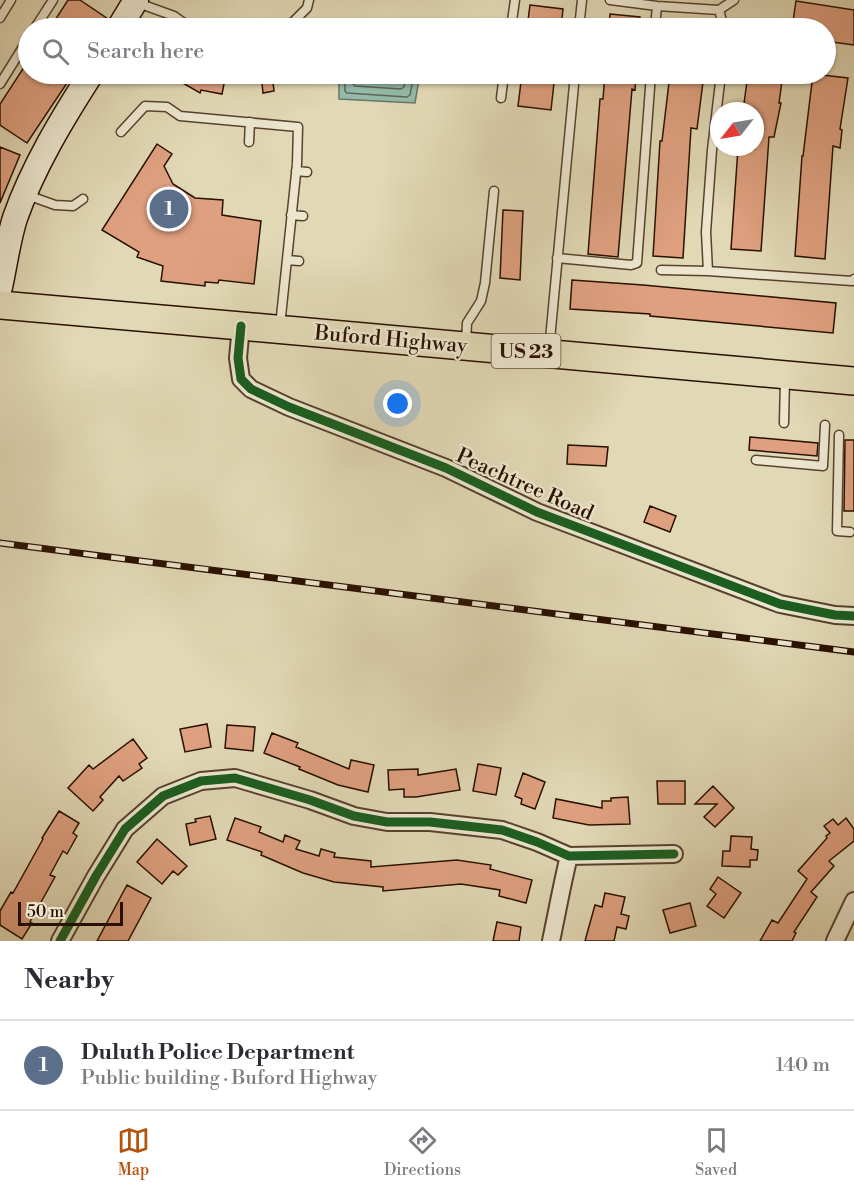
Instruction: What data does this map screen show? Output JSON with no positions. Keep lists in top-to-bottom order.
{
  "streets": {
    "main road": ["Buford Highway", "US 23"],
    "street": ["Peachtree Road"]
  },
  "crossings": [
    ["Buford Highway", "Peachtree Road"]
  ],
  "scale_bar": "50 m",
  "north": "bottom left",
  "page": {
    "search": "Search here",
    "pins": "1",
    "scale": "50 m",
    "heading": "Nearby",
    "list": [
      {
        "mark": "1",
        "name": "Duluth Police Department",
        "note": "Public building · Buford Highway",
        "value": "140 m"
      }
    ],
    "nav": ["Map", "Directions", "Saved"]
  }
}
